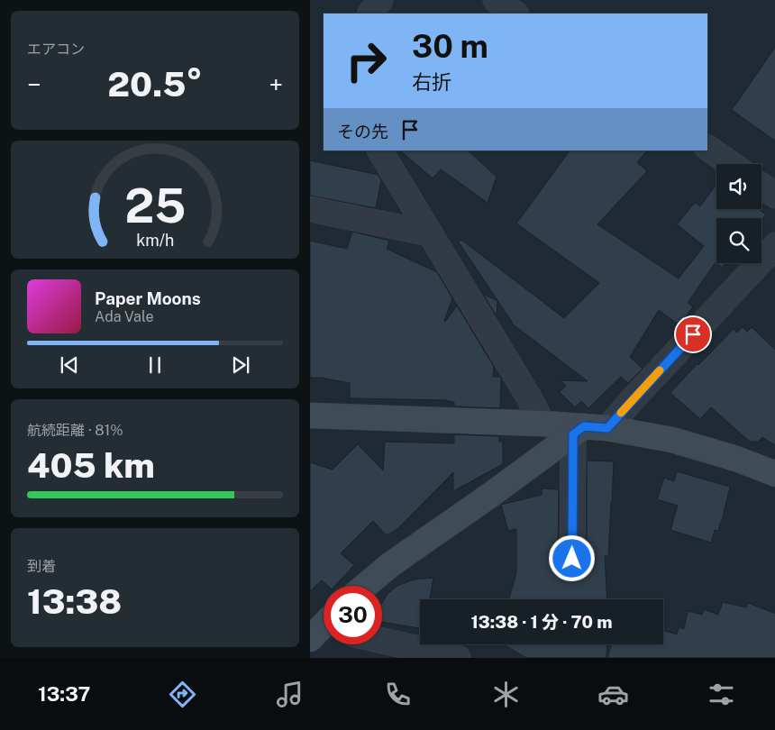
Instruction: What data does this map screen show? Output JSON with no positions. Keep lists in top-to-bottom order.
{
  "page": {
    "tile": [
      "エアコン",
      ["航続距離 · 81%", "405 km"],
      ["到着", "13:38"]
    ],
    "turn": ["30 m", "右折"],
    "heat": ["−", "20.5°", "+"],
    "then": "その先",
    "song": ["Paper Moons", "Ada Vale"],
    "limit": "30",
    "trip": "13:38 · 1 分 · 70 m",
    "tabs": "13:37",
    "gauge": ["25", "km/h"]
  }
}
